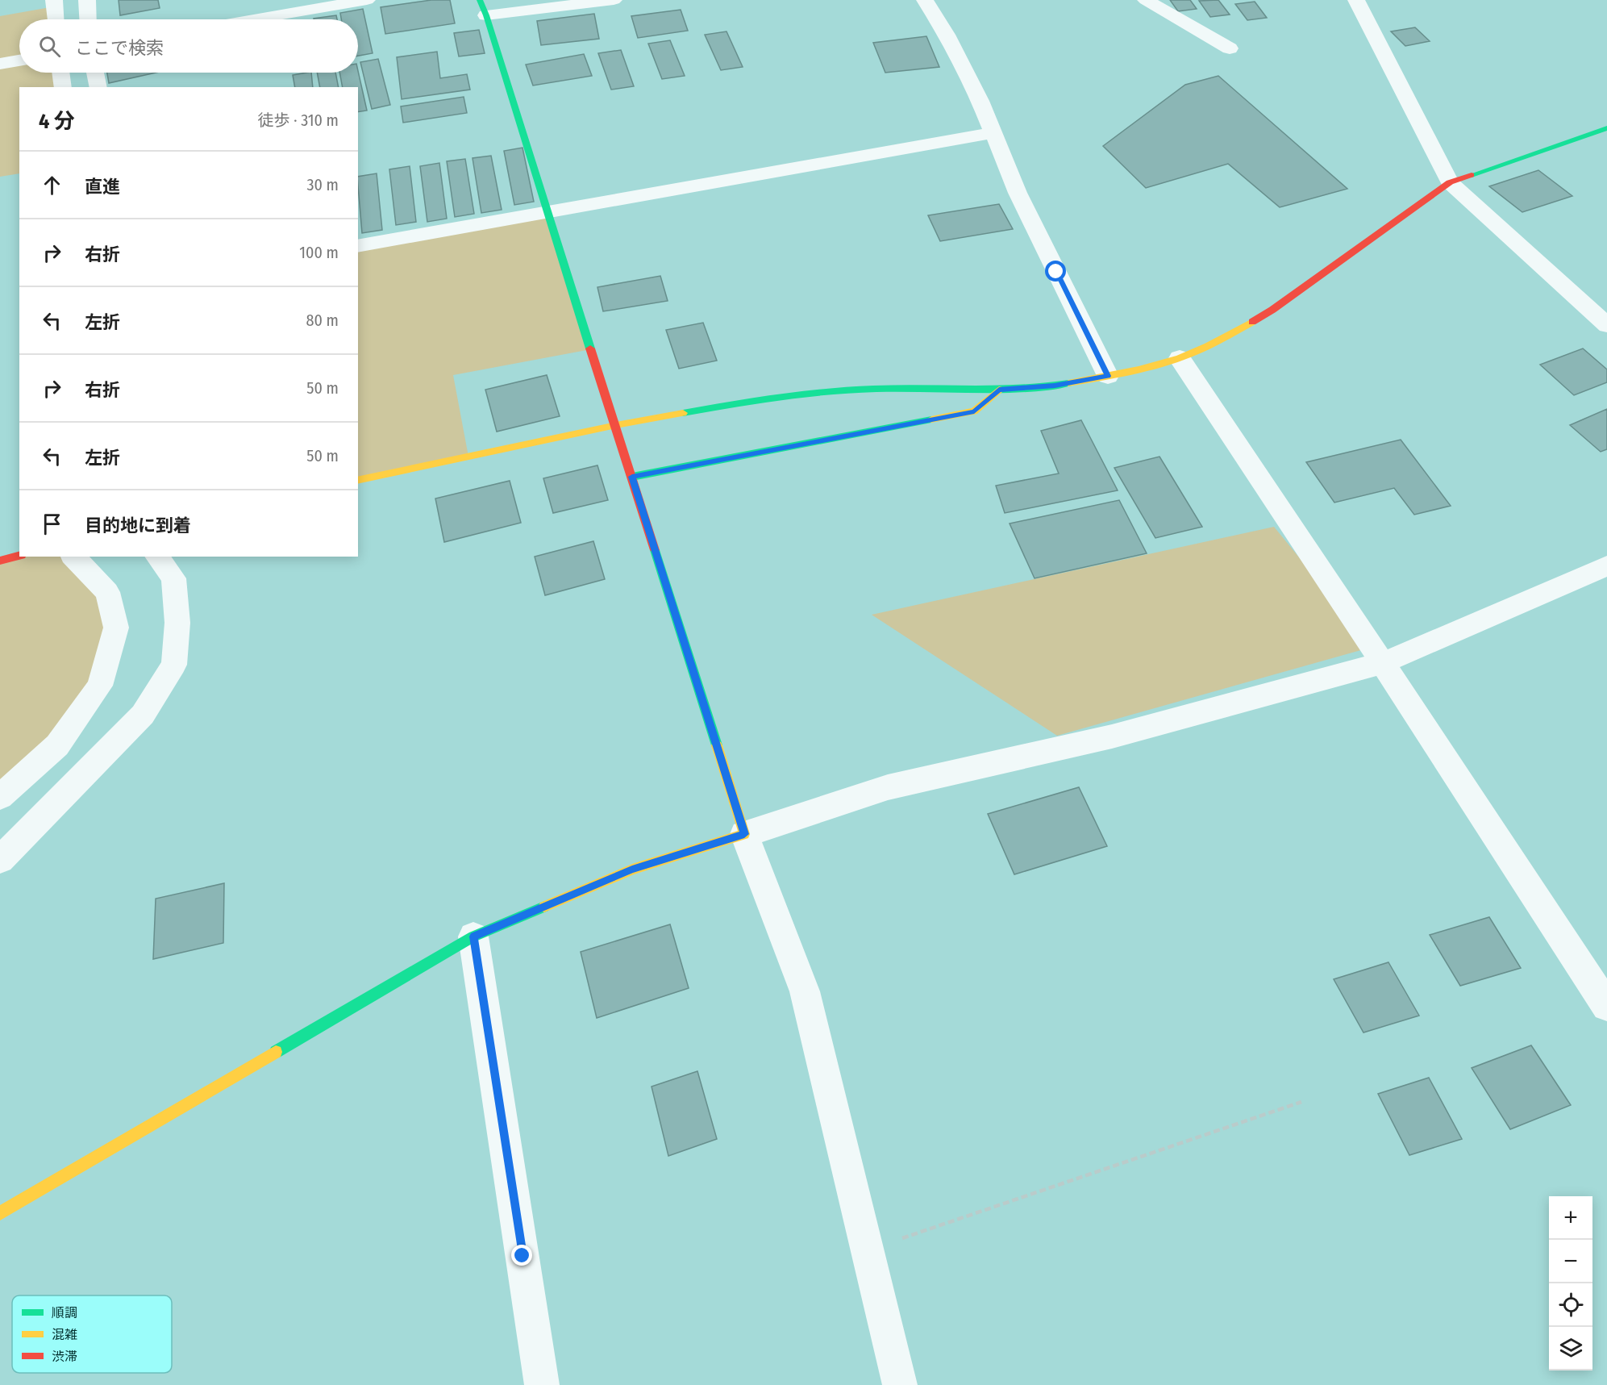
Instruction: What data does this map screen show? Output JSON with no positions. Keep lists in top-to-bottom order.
{
  "legend": ["順調", "混雑", "渋滞"],
  "page": {
    "search": "ここで検索",
    "heading": ["4 分", "徒歩 · 310 m"],
    "list": [
      ["直進", "30 m"],
      ["右折", "100 m"],
      ["左折", "80 m"],
      ["右折", "50 m"],
      ["左折", "50 m"],
      "目的地に到着"
    ],
    "map_buttons": ["+", "−"]
  }
}
